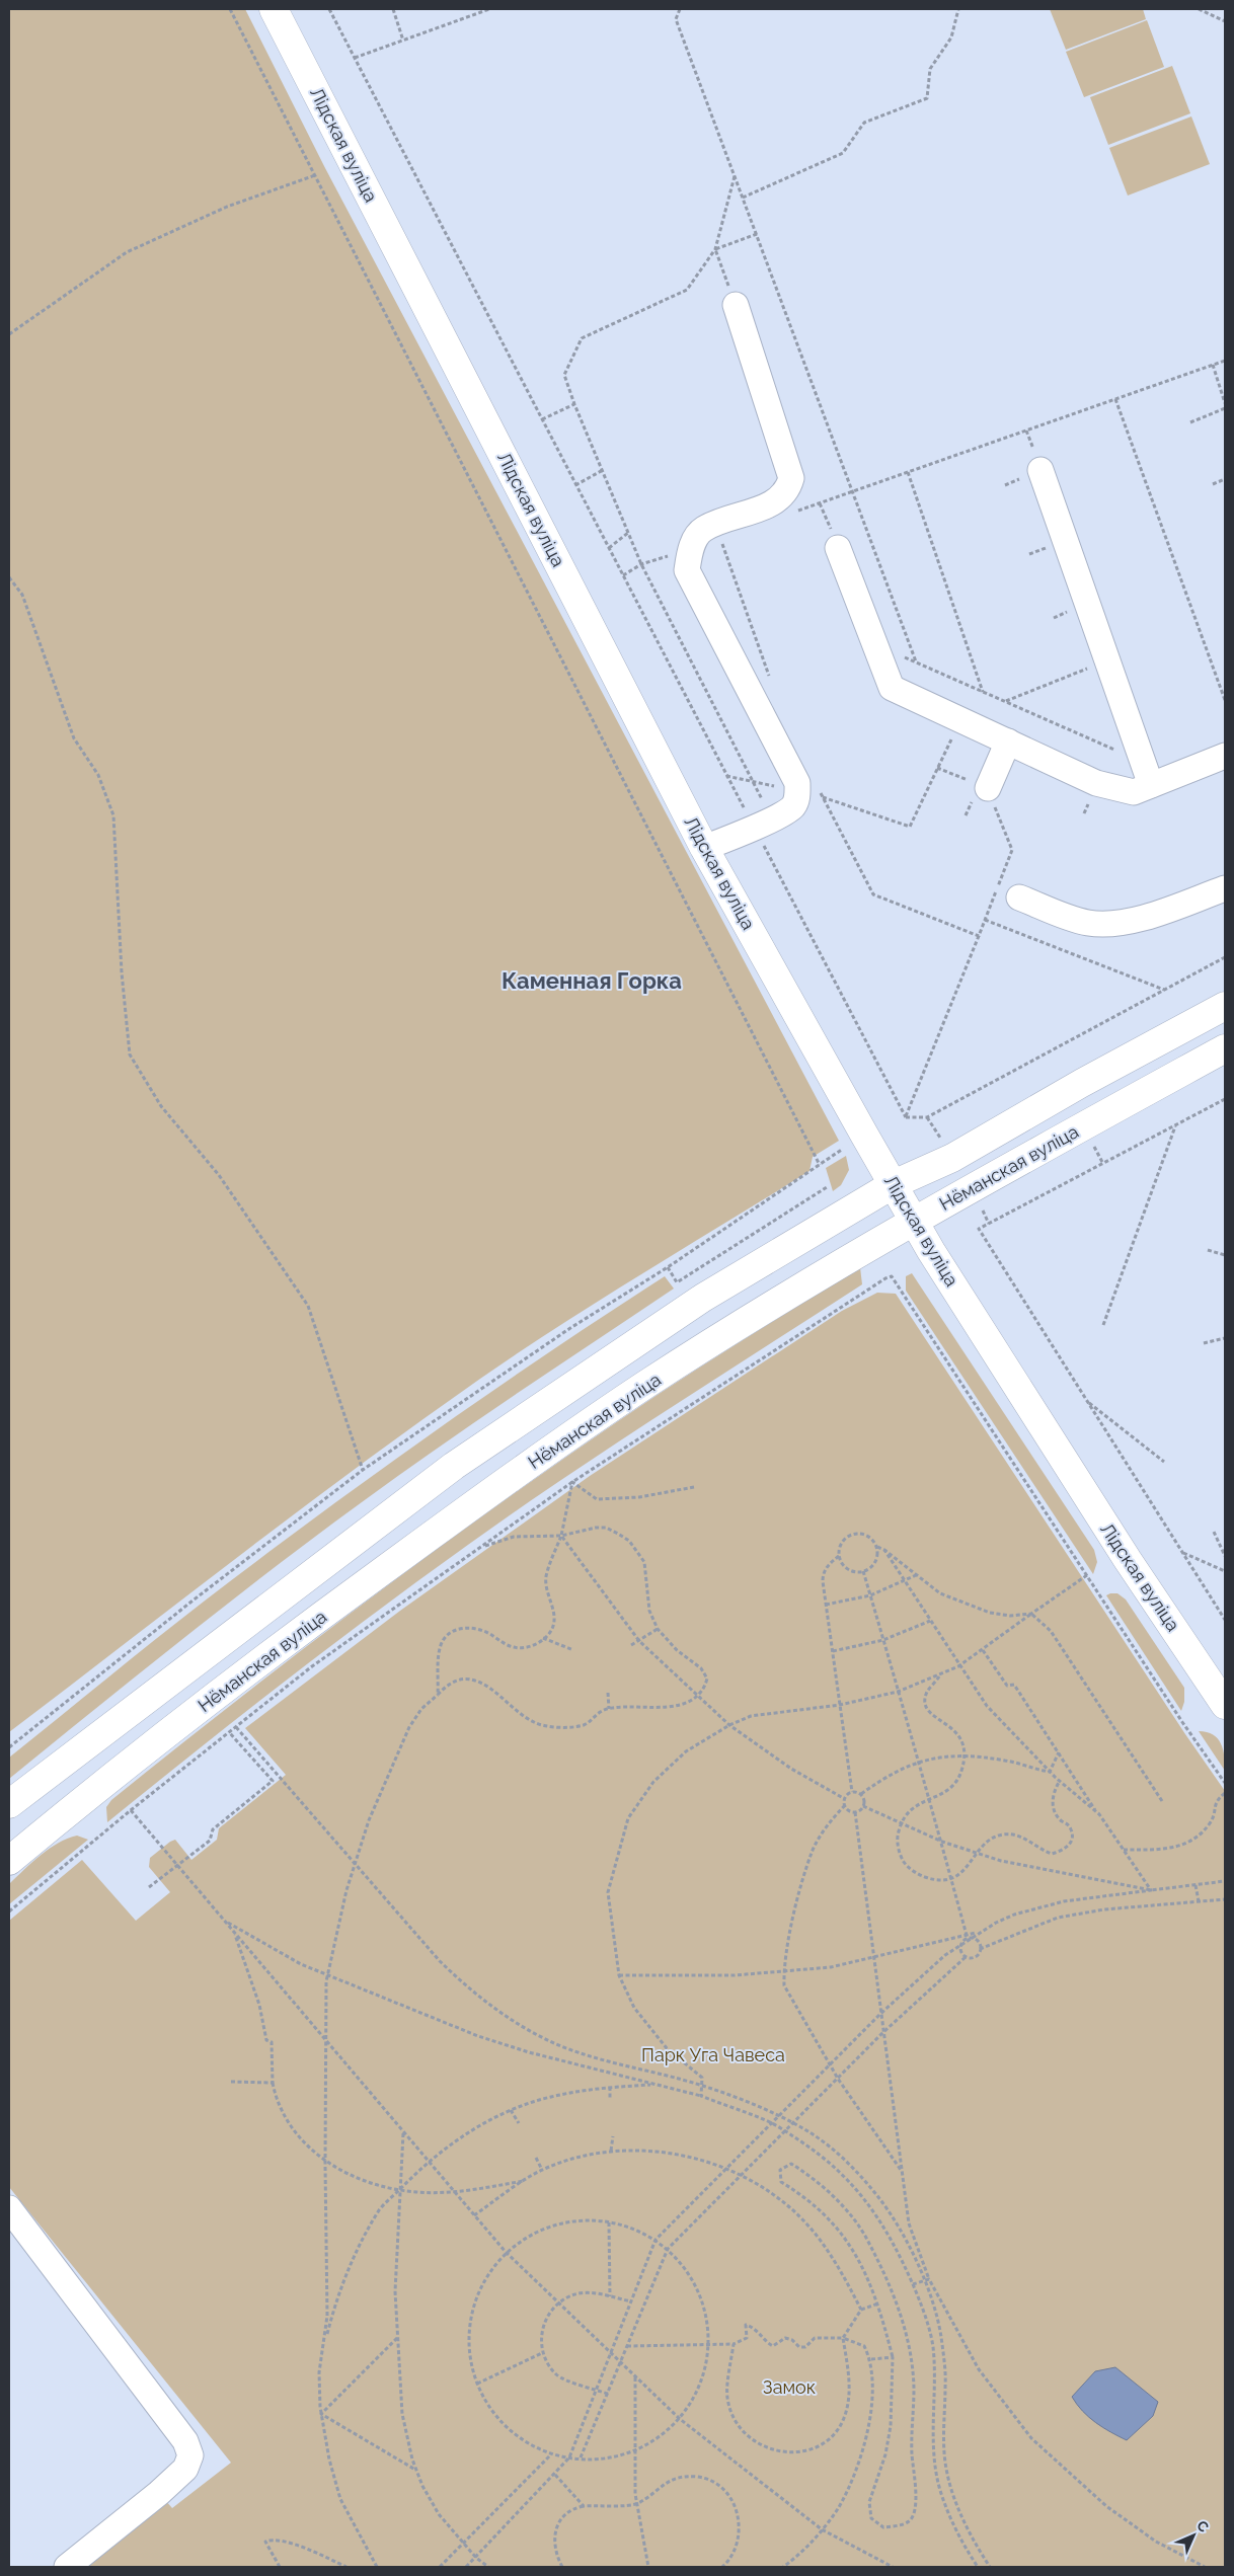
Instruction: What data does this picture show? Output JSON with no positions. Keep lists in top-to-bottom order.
{
  "streets": {
    "main road": ["Лідская вуліца", "Нёманская вуліца"]
  },
  "crossings": [
    ["Лідская вуліца", "Нёманская вуліца"]
  ],
  "districts": ["Каменная Горка"],
  "parks": ["Парк Уга Чавеса", "Замок"],
  "north": "top right"
}
